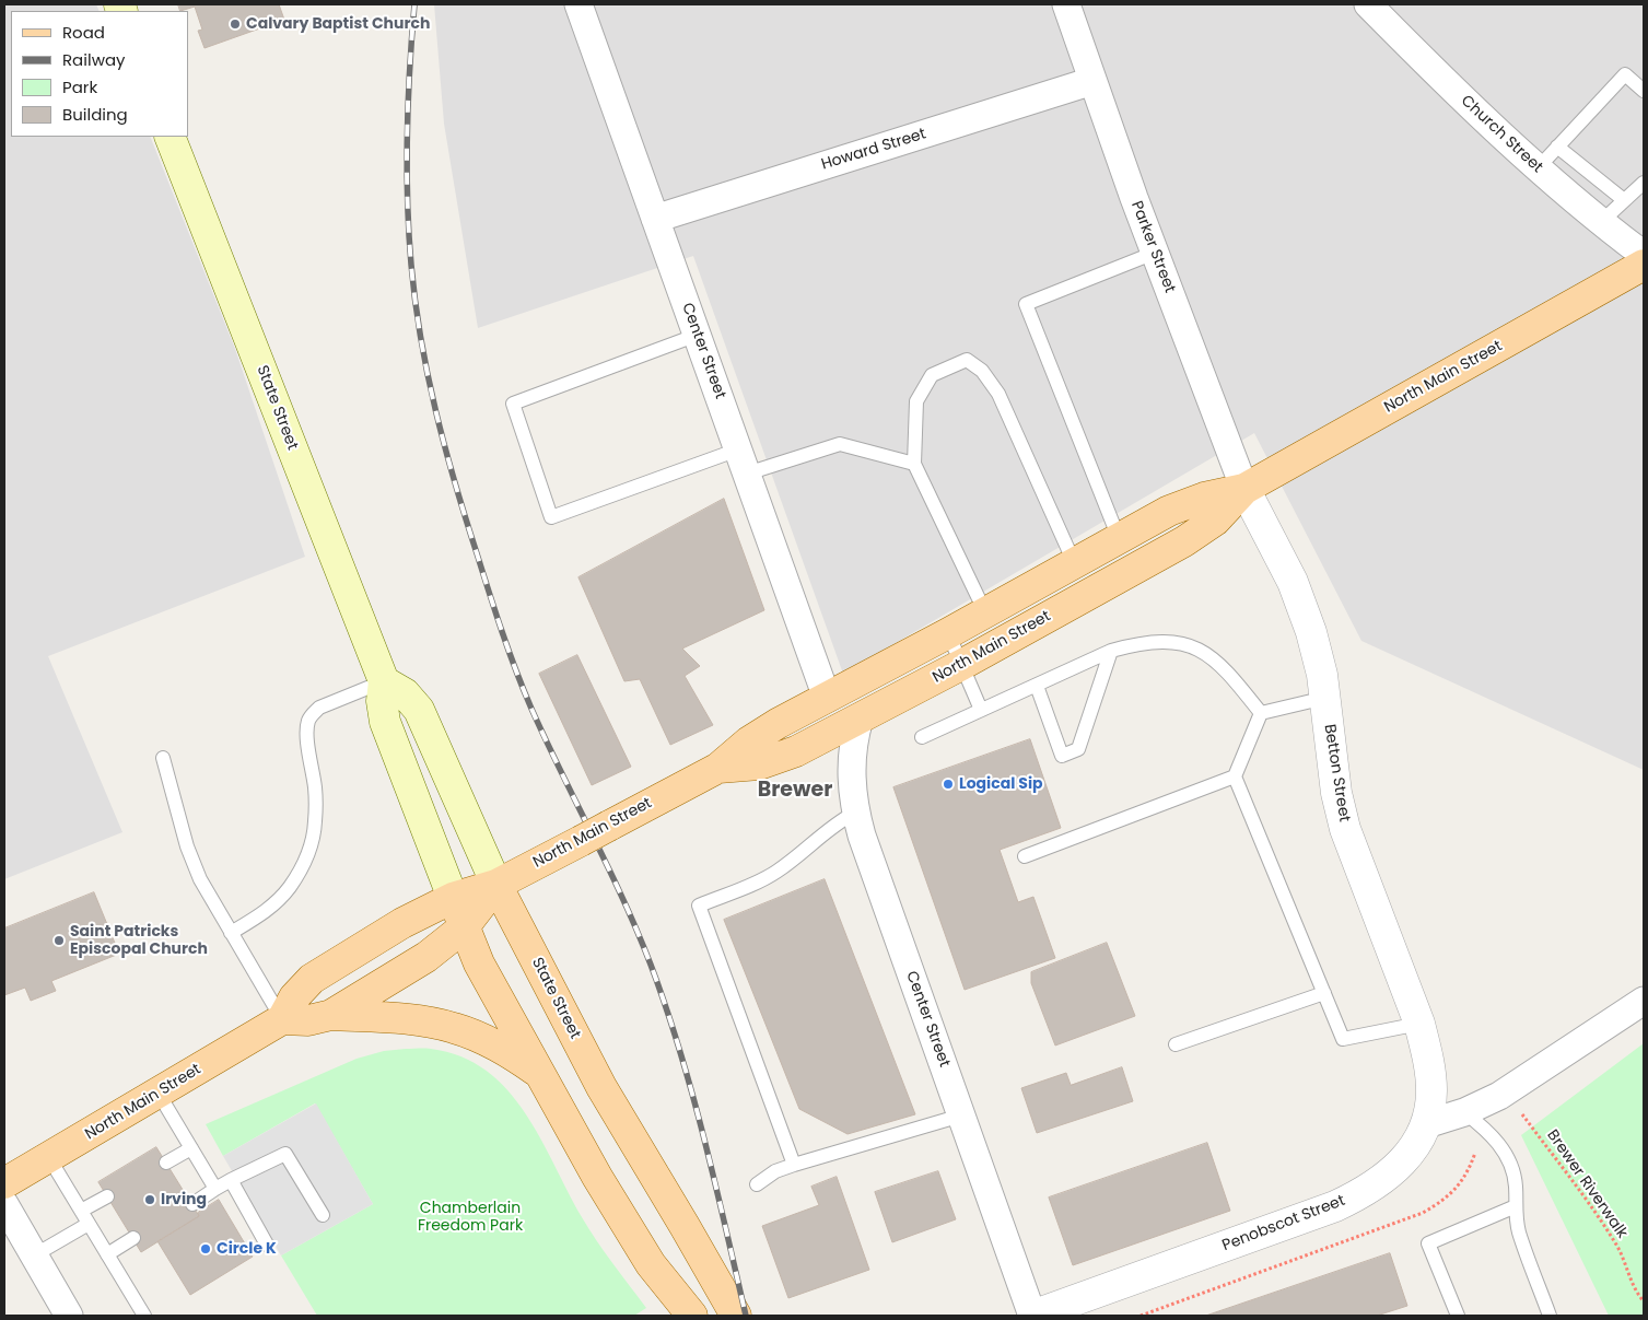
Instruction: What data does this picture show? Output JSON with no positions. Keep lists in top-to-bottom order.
{
  "streets": {
    "main road": ["North Main Street", "State Street"],
    "street": [
      "Church Street",
      "Howard Street",
      "Parker Street",
      "Center Street",
      "Betton Street",
      "Penobscot Street"
    ],
    "path": ["Brewer Riverwalk"]
  },
  "crossings": [
    ["Howard Street", "Parker Street"],
    ["Howard Street", "Center Street"],
    ["Parker Street", "North Main Street"],
    ["Parker Street", "Betton Street"],
    ["Center Street", "North Main Street"],
    ["Center Street", "Penobscot Street"],
    ["North Main Street", "State Street"],
    ["North Main Street", "Betton Street"],
    ["Betton Street", "Penobscot Street"]
  ],
  "districts": ["Brewer"],
  "parks": ["Chamberlain Freedom Park"],
  "places": [
    "Calvary Baptist Church",
    "Logical Sip",
    "Saint Patricks Episcopal Church",
    "Irving",
    "Circle K"
  ],
  "legend": [
    "Road",
    "Railway",
    "Park",
    "Building"
  ]
}
